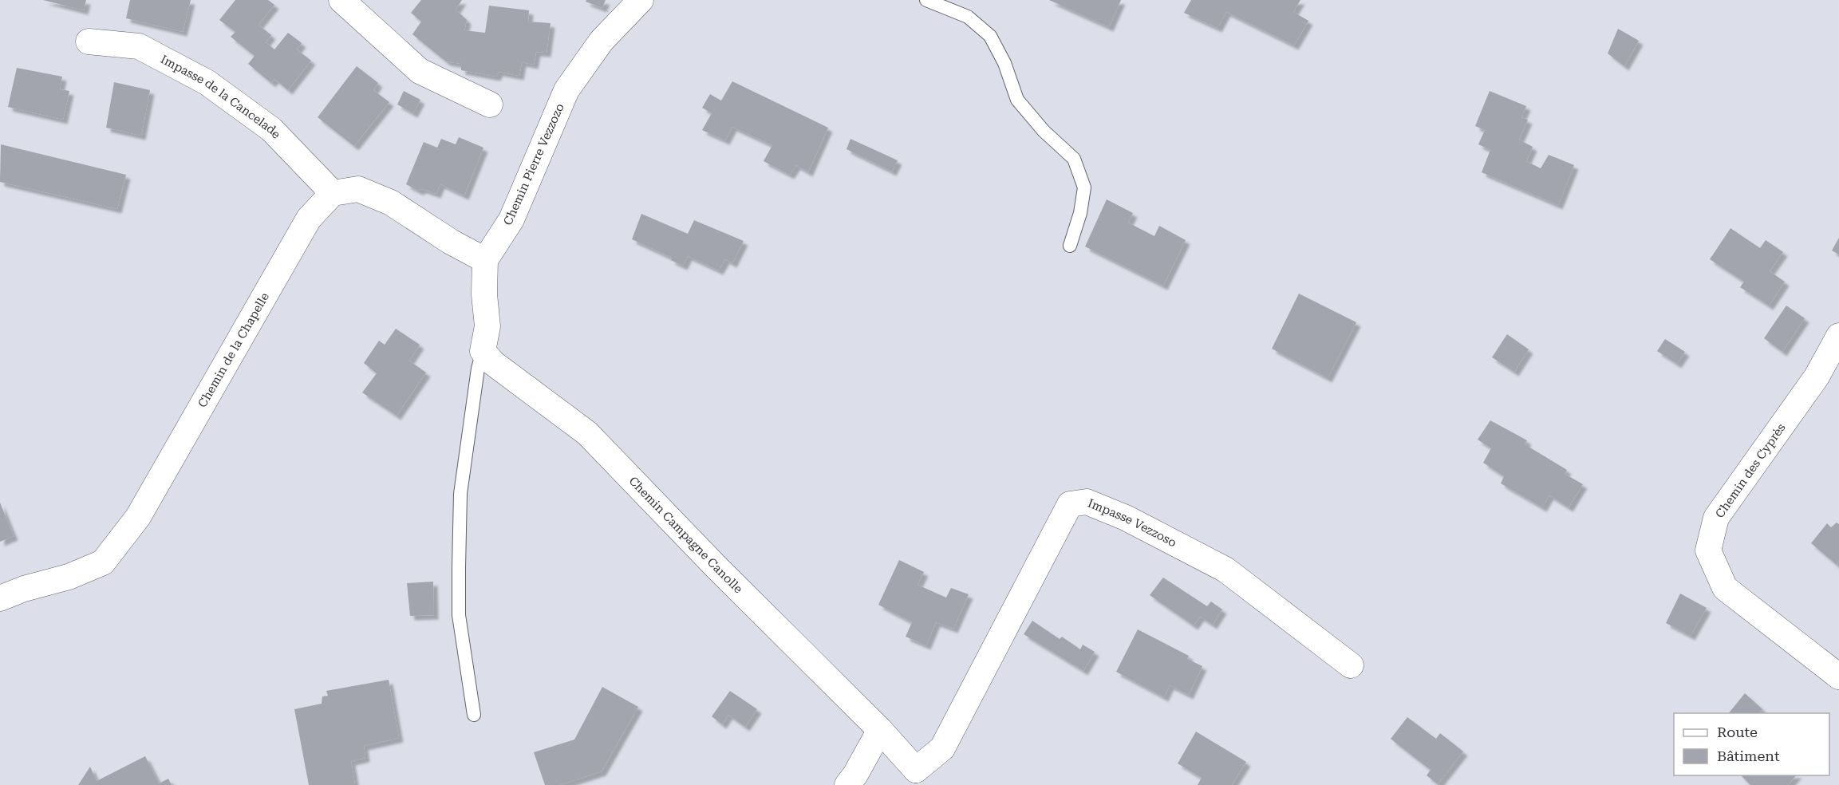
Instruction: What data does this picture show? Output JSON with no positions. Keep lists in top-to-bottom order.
{
  "streets": {
    "street": [
      "Impasse de la Cancelade",
      "Chemin Pierre Vezzozo",
      "Chemin de la Chapelle",
      "Chemin des Cyprès",
      "Impasse Vezzoso",
      "Chemin Campagne Canolle"
    ]
  },
  "crossings": [
    ["Impasse de la Cancelade", "Chemin de la Chapelle"],
    ["Chemin Pierre Vezzozo", "Chemin Campagne Canolle"],
    ["Impasse Vezzoso", "Chemin Campagne Canolle"]
  ],
  "legend": ["Route", "Bâtiment"]
}
